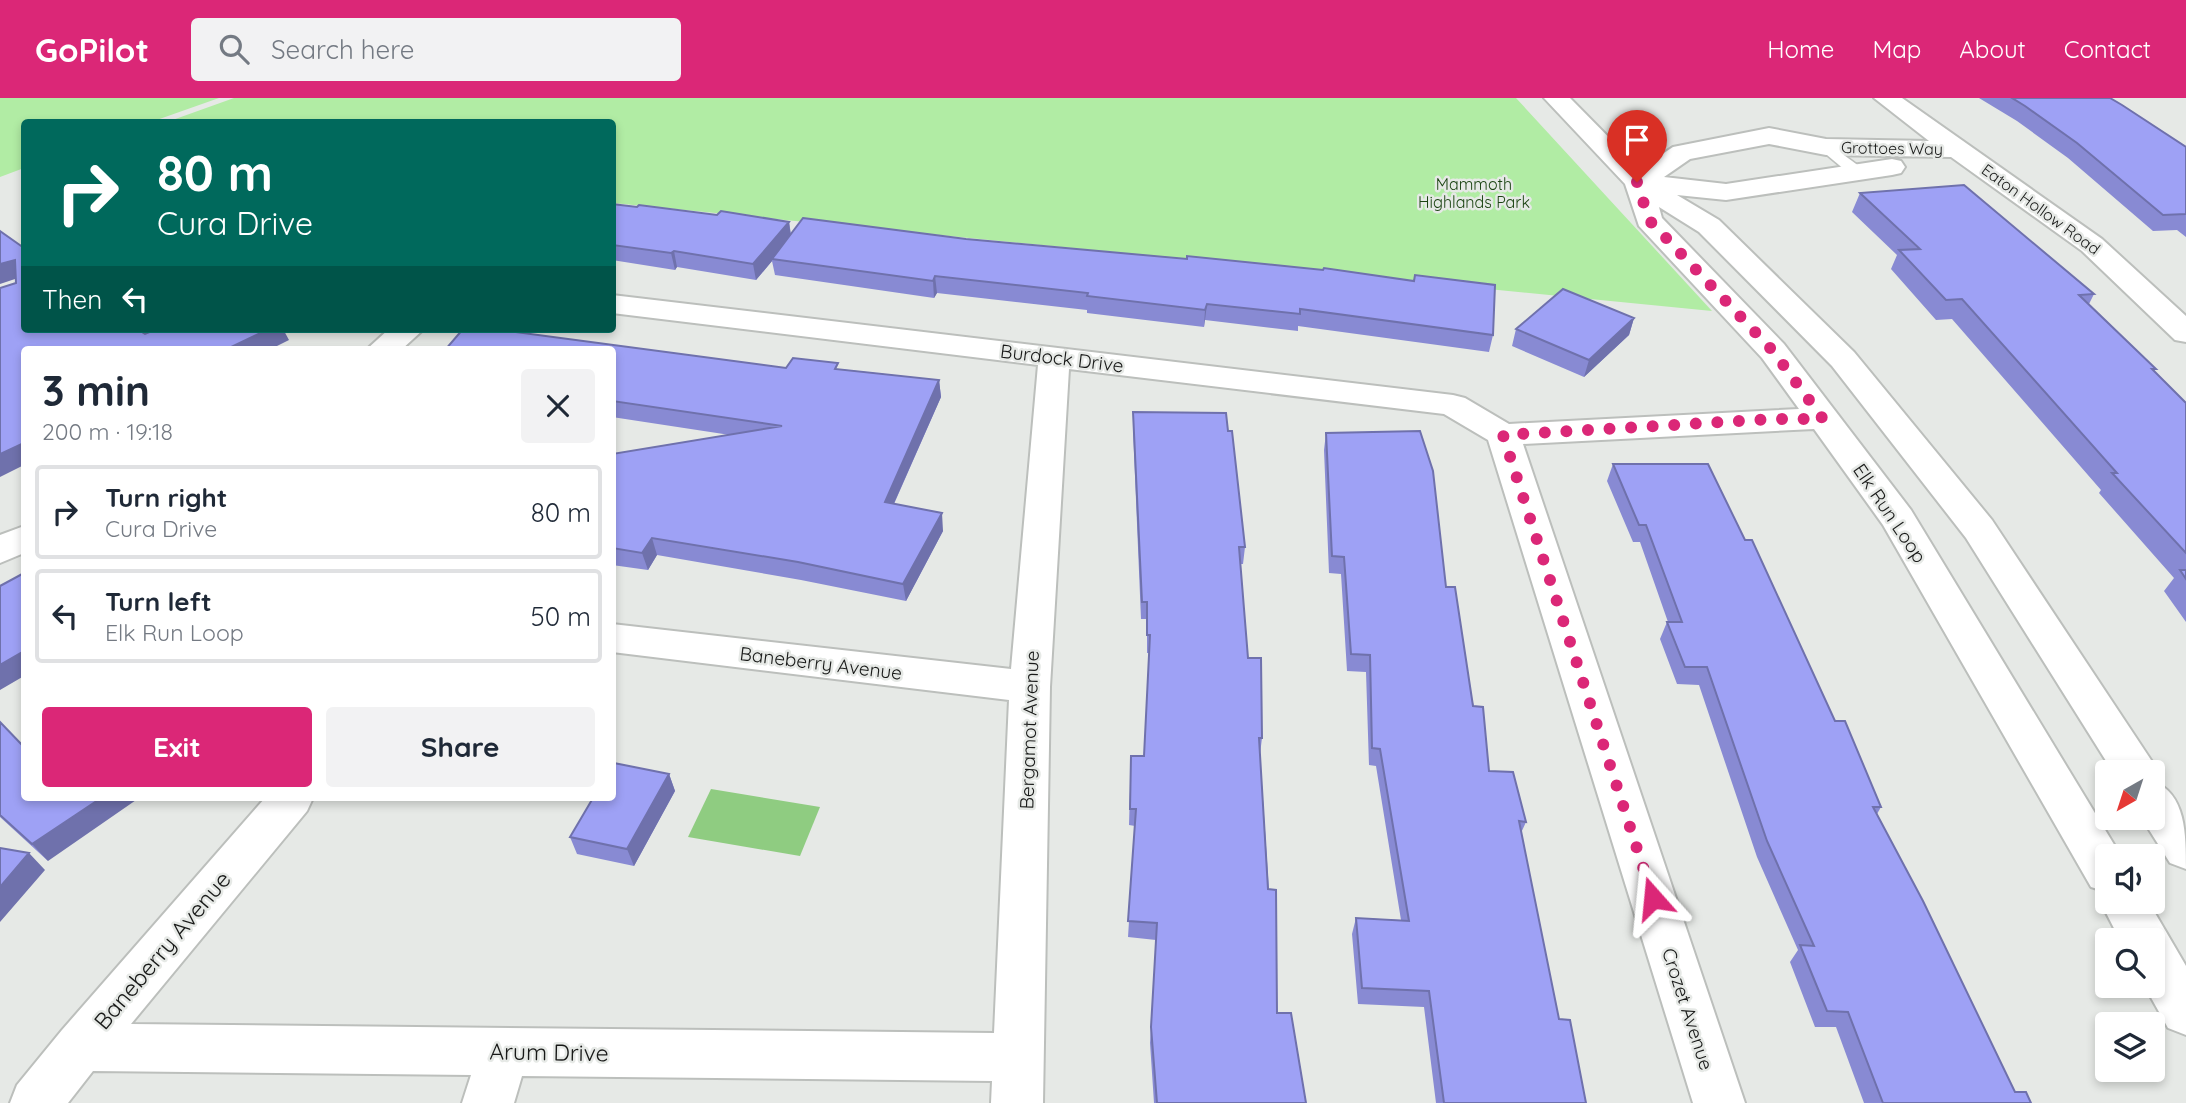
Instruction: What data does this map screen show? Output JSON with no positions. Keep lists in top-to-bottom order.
{
  "streets": {
    "street": [
      "Grottoes Way",
      "Eaton Hollow Road",
      "Burdock Drive",
      "Elk Run Loop",
      "Baneberry Avenue",
      "Bergamot Avenue",
      "Crozet Avenue",
      "Arum Drive"
    ]
  },
  "crossings": [
    ["Grottoes Way", "Eaton Hollow Road"],
    ["Grottoes Way", "Elk Run Loop"],
    ["Burdock Drive", "Bergamot Avenue"],
    ["Burdock Drive", "Crozet Avenue"],
    ["Baneberry Avenue", "Bergamot Avenue"],
    ["Baneberry Avenue", "Arum Drive"],
    ["Bergamot Avenue", "Arum Drive"]
  ],
  "parks": ["Mammoth Highlands Park"],
  "north": "bottom left",
  "page": {
    "header": "GoPilot",
    "search": "Search here",
    "nav": [
      "Home",
      "Map",
      "About",
      "Contact"
    ],
    "turn": ["80 m", "Cura Drive"],
    "then": "Then",
    "heading": ["3 min", "200 m · 19:18"],
    "list": [
      {
        "name": "Turn right",
        "note": "Cura Drive",
        "value": "80 m"
      },
      {
        "name": "Turn left",
        "note": "Elk Run Loop",
        "value": "50 m"
      }
    ],
    "buttons": ["Exit", "Share"]
  }
}
